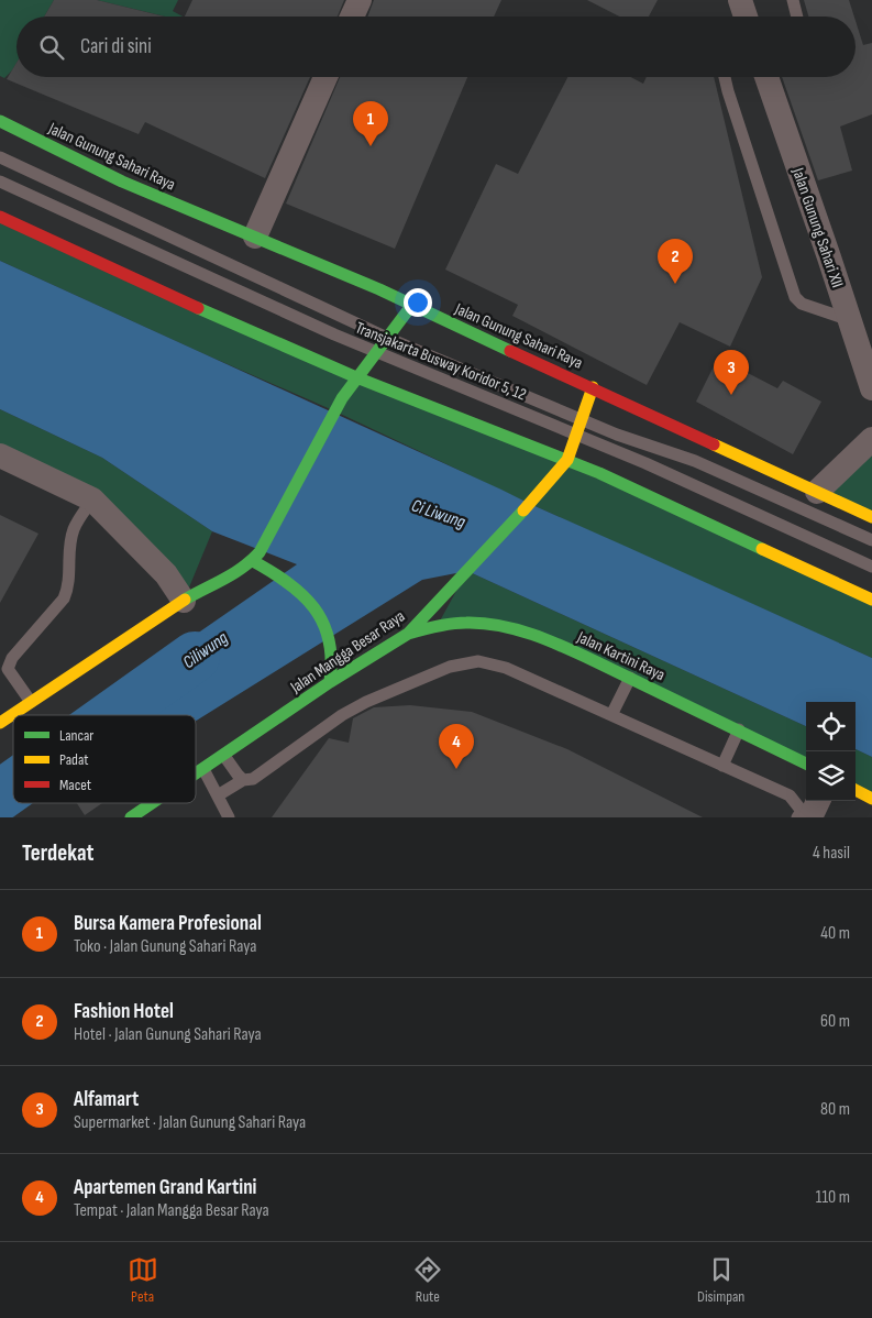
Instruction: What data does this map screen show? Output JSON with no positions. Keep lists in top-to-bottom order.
{
  "streets": {
    "main road": ["Jalan Gunung Sahari Raya", "Jalan Mangga Besar Raya", "Jalan Kartini Raya"],
    "street": ["Jalan Gunung Sahari XII"],
    "lane": ["Transjakarta Busway Koridor 5, 12"]
  },
  "crossings": [
    ["Jalan Gunung Sahari Raya", "Jalan Mangga Besar Raya"],
    ["Transjakarta Busway Koridor 5, 12", "Jalan Mangga Besar Raya"],
    ["Jalan Mangga Besar Raya", "Jalan Kartini Raya"]
  ],
  "water": ["Ci Liwung", "Ciliwung"],
  "legend": ["Lancar", "Padat", "Macet"],
  "page": {
    "search": "Cari di sini",
    "pins": [
      "1",
      "2",
      "3",
      "4"
    ],
    "heading": ["Terdekat", "4 hasil"],
    "list": [
      {
        "mark": "1",
        "name": "Bursa Kamera Profesional",
        "note": "Toko · Jalan Gunung Sahari Raya",
        "value": "40 m"
      },
      {
        "mark": "2",
        "name": "Fashion Hotel",
        "note": "Hotel · Jalan Gunung Sahari Raya",
        "value": "60 m"
      },
      {
        "mark": "3",
        "name": "Alfamart",
        "note": "Supermarket · Jalan Gunung Sahari Raya",
        "value": "80 m"
      },
      {
        "mark": "4",
        "name": "Apartemen Grand Kartini",
        "note": "Tempat · Jalan Mangga Besar Raya",
        "value": "110 m"
      }
    ],
    "nav": ["Peta", "Rute", "Disimpan"]
  }
}
